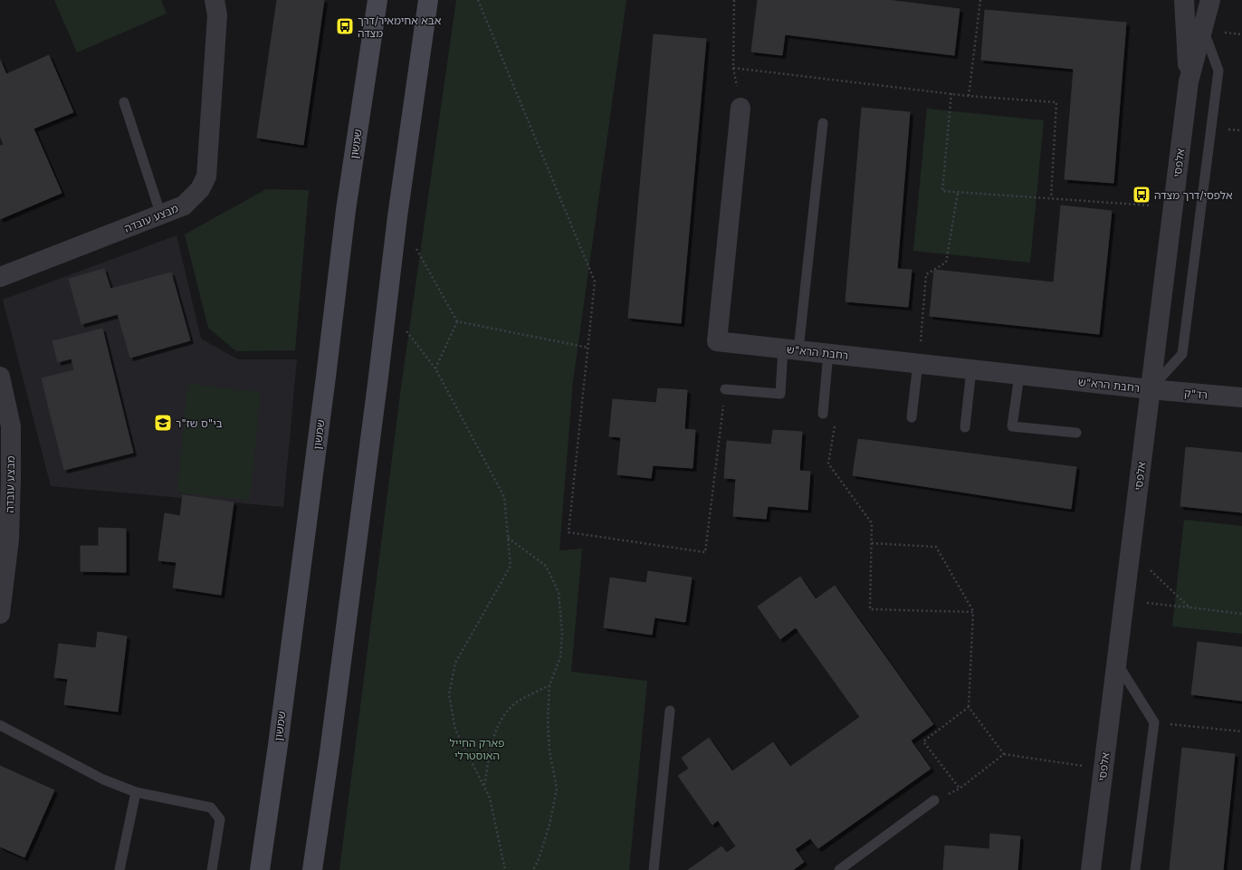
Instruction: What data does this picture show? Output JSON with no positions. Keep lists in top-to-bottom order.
{
  "streets": {
    "main road": ["שמשון"],
    "street": [
      "אלפסי",
      "מבצע עובדה",
      "רחבת הרא\"ש",
      "רד\"ק"
    ]
  },
  "crossings": [
    ["אלפסי", "רחבת הרא\"ש"],
    ["אלפסי", "רד\"ק"],
    ["רחבת הרא\"ש", "רד\"ק"]
  ],
  "parks": ["פארק החייל האוסטרלי"],
  "places": {
    "bus stop": ["אבא אחימאיר/דרך מצדה", "אלפסי/דרך מצדה"],
    "school or university": ["בי\"ס שז\"ר"]
  }
}
